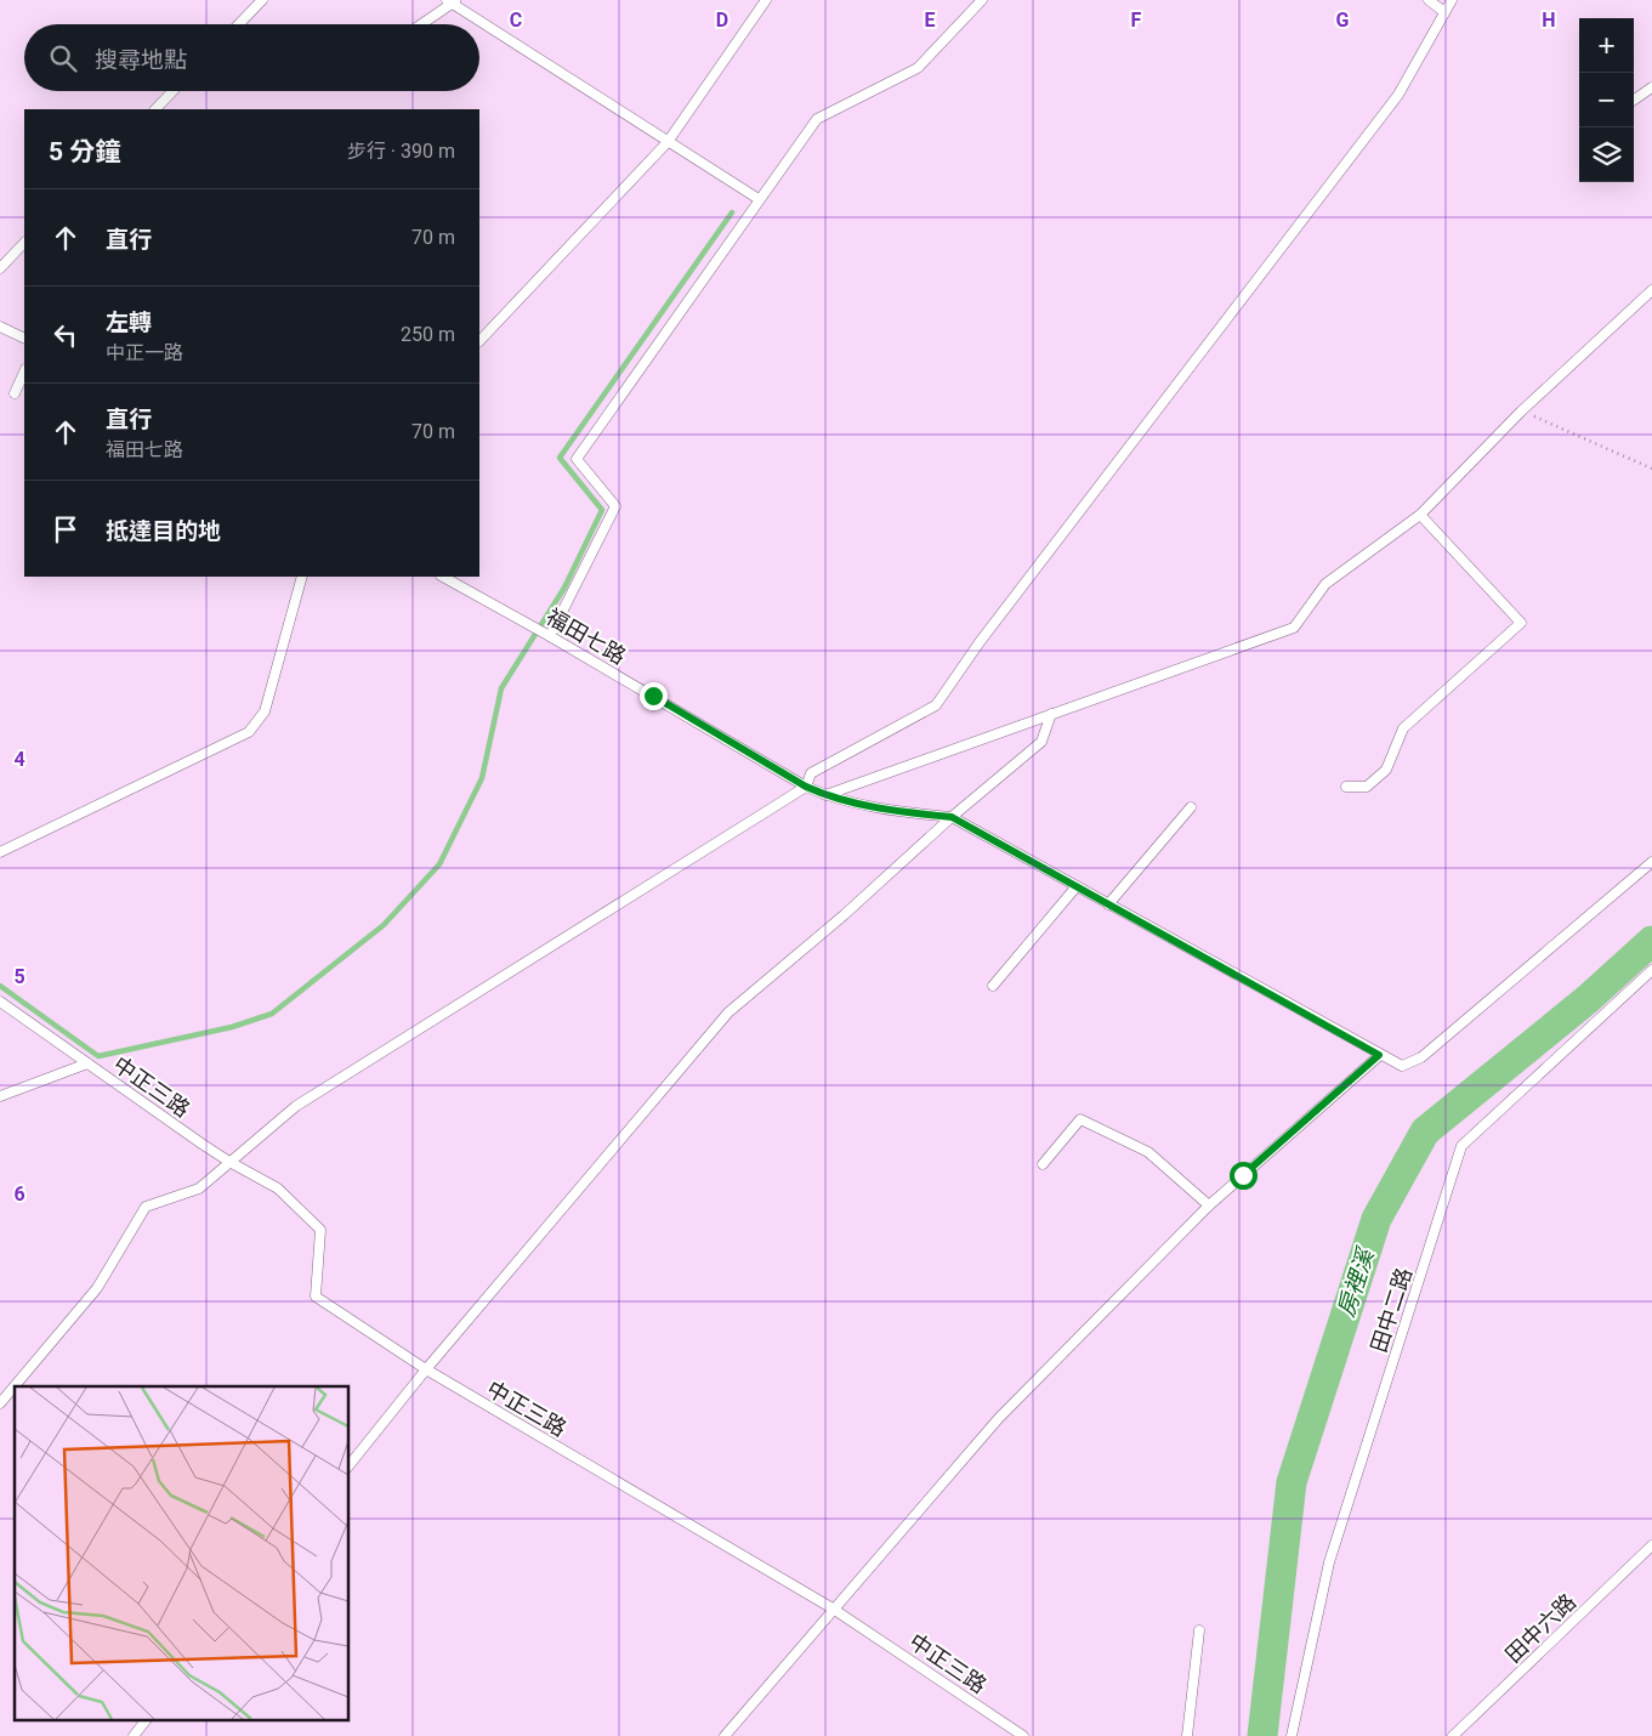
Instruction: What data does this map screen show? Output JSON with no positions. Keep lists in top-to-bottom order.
{
  "streets": {
    "lane": [
      "福田七路",
      "中正三路",
      "田中二路",
      "田中六路"
    ]
  },
  "water": ["房裡溪"],
  "page": {
    "map_buttons": ["+", "−"],
    "search": "搜尋地點",
    "heading": ["5 分鐘", "步行 · 390 m"],
    "list": [
      ["直行", "70 m"],
      ["左轉", "中正一路", "250 m"],
      ["直行", "福田七路", "70 m"],
      "抵達目的地"
    ]
  },
  "grid": {
    "columns": [
      "C",
      "D",
      "E",
      "F",
      "G",
      "H"
    ],
    "rows": ["4", "5", "6"]
  }
}
